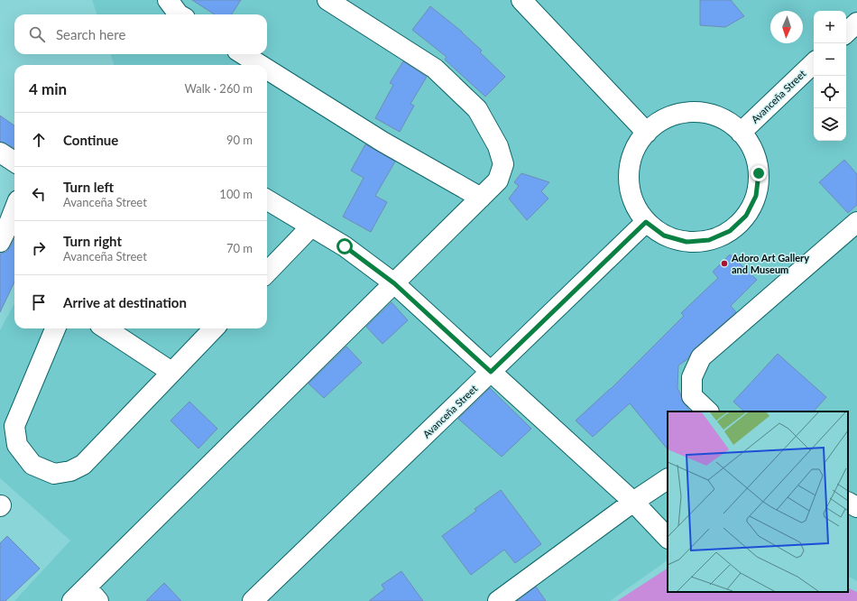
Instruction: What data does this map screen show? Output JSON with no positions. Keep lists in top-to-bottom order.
{
  "streets": {
    "street": ["Avanceña Street"]
  },
  "places": ["Adoro Art Gallery and Museum"],
  "north": "bottom",
  "page": {
    "map_buttons": ["+", "−"],
    "search": "Search here",
    "heading": ["4 min", "Walk · 260 m"],
    "list": [
      ["Continue", "90 m"],
      ["Turn left", "Avanceña Street", "100 m"],
      ["Turn right", "Avanceña Street", "70 m"],
      "Arrive at destination"
    ]
  }
}
